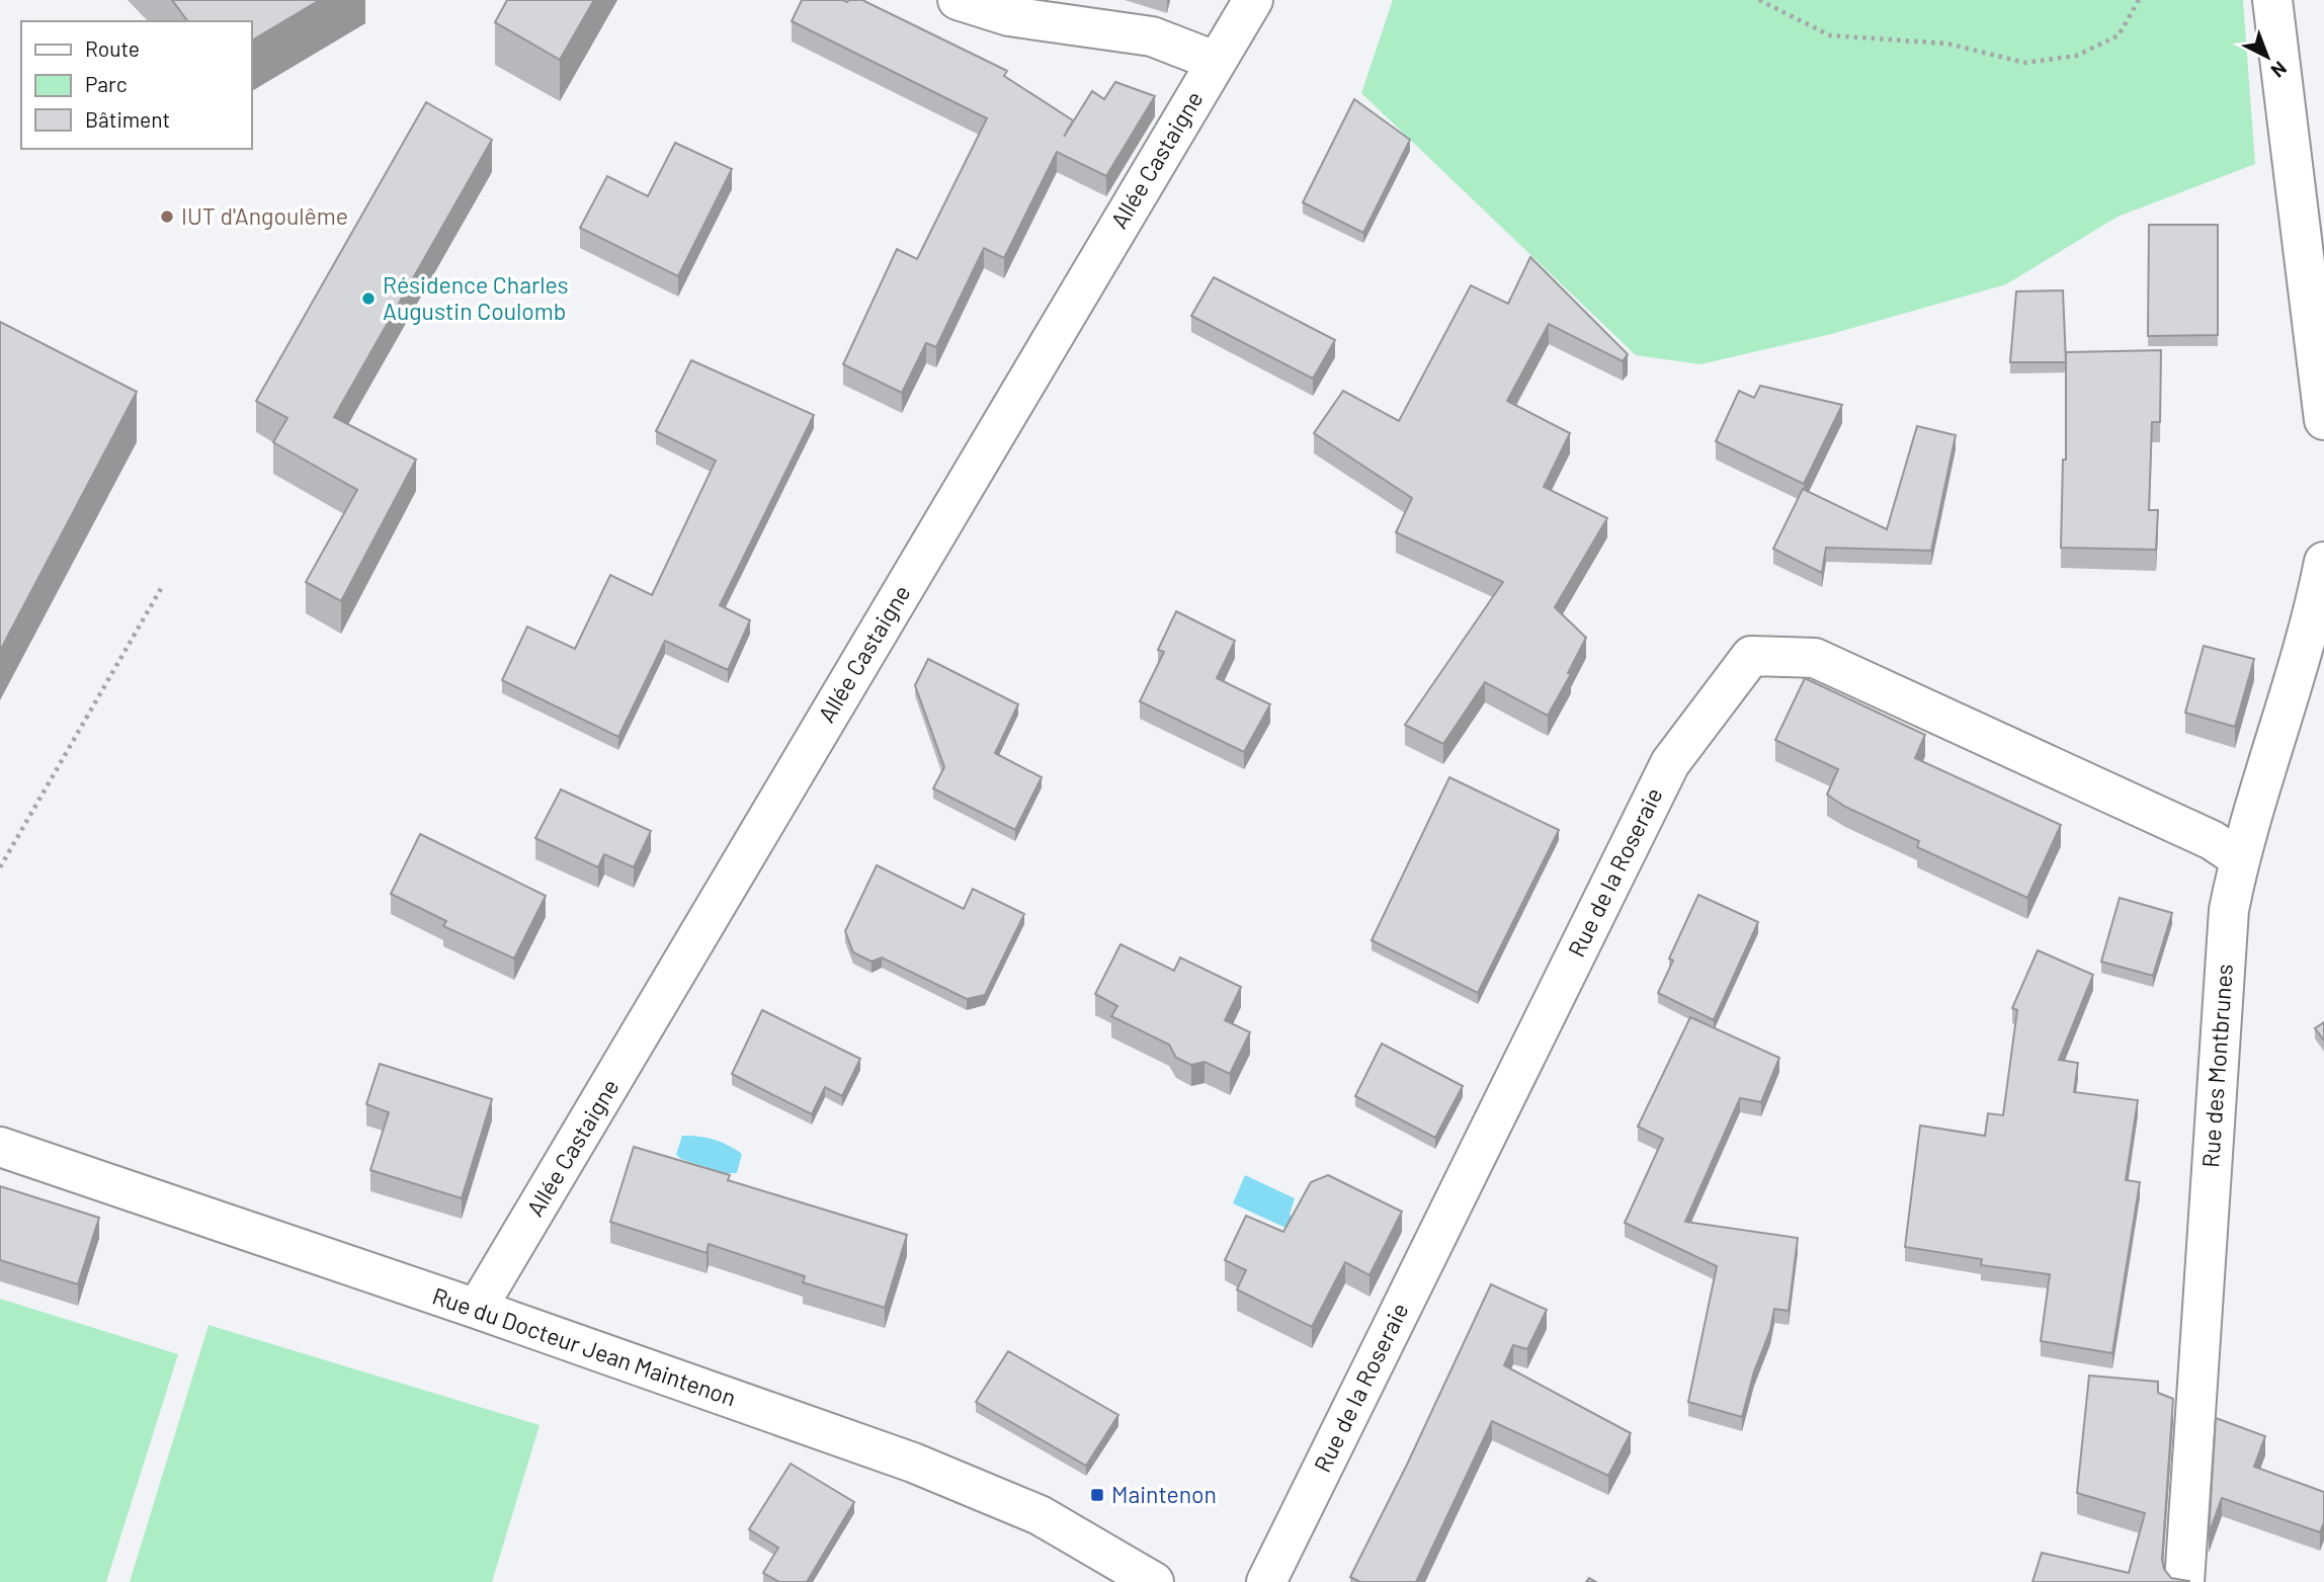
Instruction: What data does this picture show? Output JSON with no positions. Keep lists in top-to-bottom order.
{
  "streets": {
    "street": [
      "Allée Castaigne",
      "Rue de la Roseraie",
      "Rue des Montbrunes",
      "Rue du Docteur Jean Maintenon"
    ]
  },
  "crossings": [
    ["Allée Castaigne", "Rue du Docteur Jean Maintenon"],
    ["Rue de la Roseraie", "Rue des Montbrunes"]
  ],
  "places": {
    "other": ["IUT d'Angoulême", "Résidence Charles Augustin Coulomb"],
    "transit": ["Maintenon"]
  },
  "legend": ["Route", "Parc", "Bâtiment"],
  "north": "bottom right"
}
